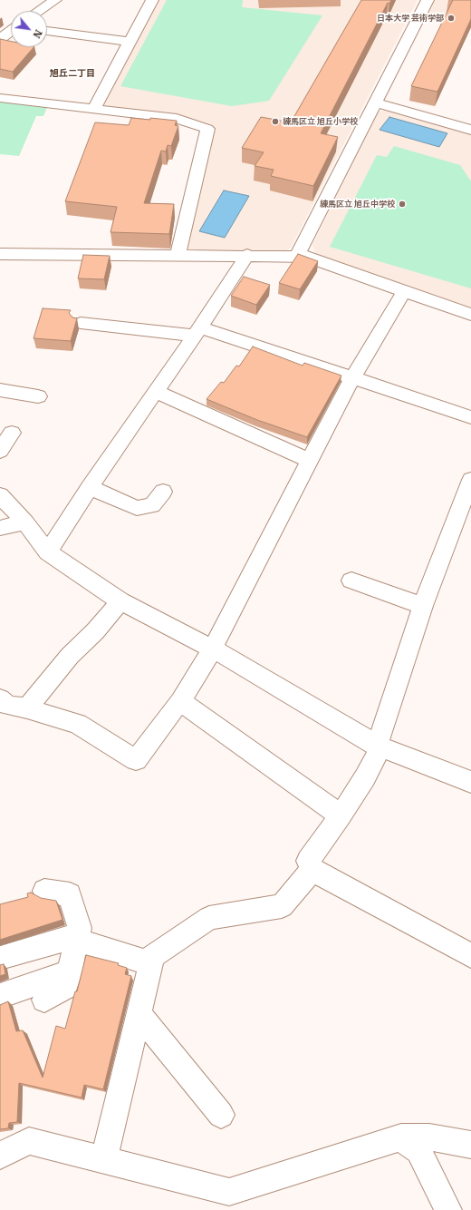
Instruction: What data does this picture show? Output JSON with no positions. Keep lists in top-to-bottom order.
{
  "districts": ["旭丘二丁目"],
  "places": ["日本大学 芸術学部", "練馬区立 旭丘小学校", "練馬区立 旭丘中学校"],
  "north": "bottom right"
}
